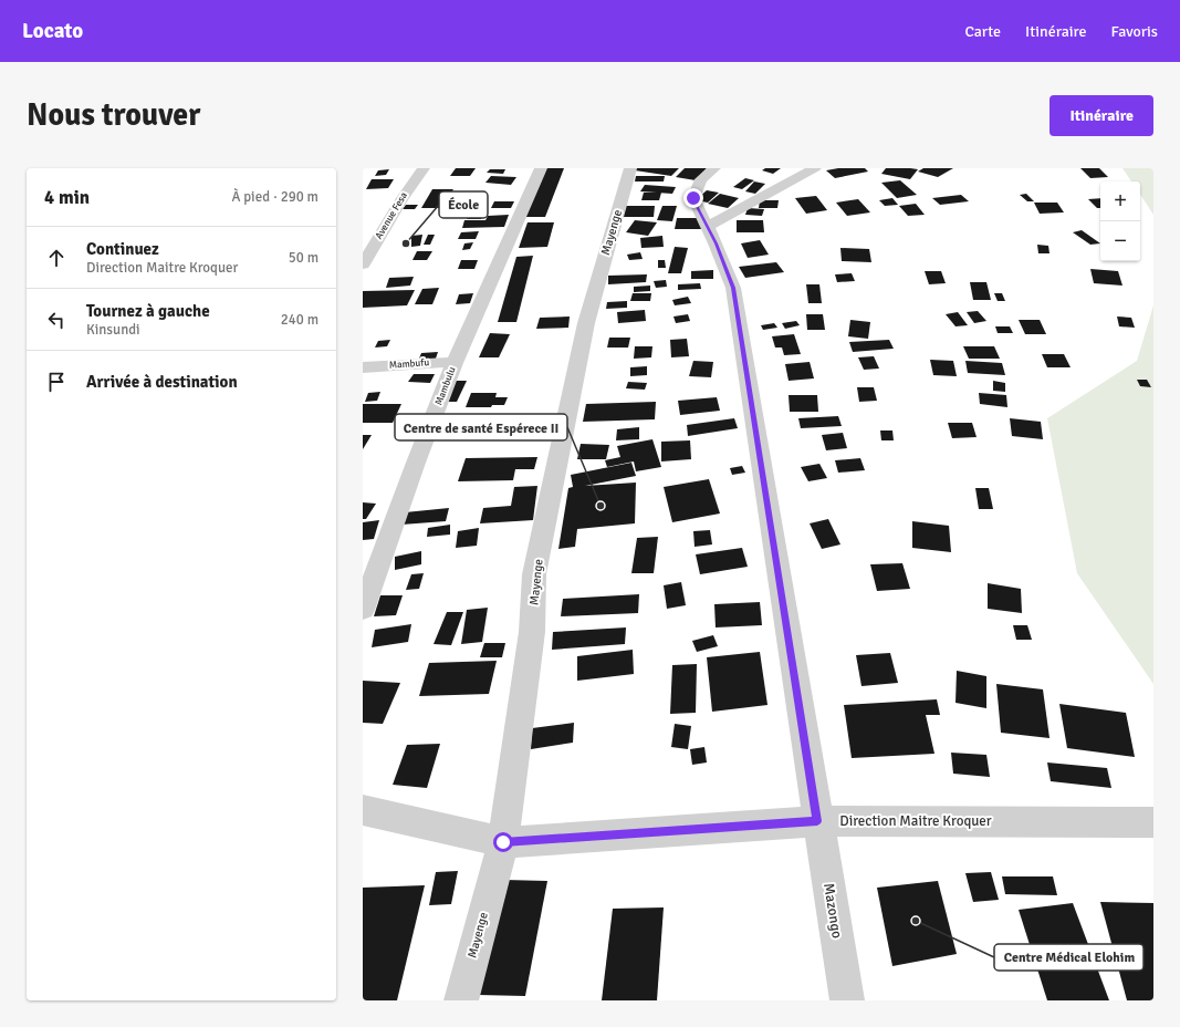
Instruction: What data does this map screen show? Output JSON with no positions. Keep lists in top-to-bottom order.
{
  "streets": {
    "street": [
      "Avenue Fesa",
      "Mayenge",
      "Mambufu",
      "Mambulu",
      "Direction Maitre Kroquer",
      "Mazongo"
    ]
  },
  "crossings": [
    ["Mayenge", "Direction Maitre Kroquer"],
    ["Mambufu", "Mambulu"],
    ["Direction Maitre Kroquer", "Mazongo"]
  ],
  "places": ["École", "Centre de santé Espérece II", "Centre Médical Elohim"],
  "page": {
    "header": "Locato",
    "nav": ["Carte", "Itinéraire", "Favoris"],
    "buttons": "Itinéraire",
    "title": "Nous trouver",
    "heading": ["4 min", "À pied · 290 m"],
    "map_buttons": ["+", "−"],
    "list": [
      ["Continuez", "Direction Maitre Kroquer", "50 m"],
      ["Tournez à gauche", "Kinsundi", "240 m"],
      "Arrivée à destination"
    ]
  }
}
